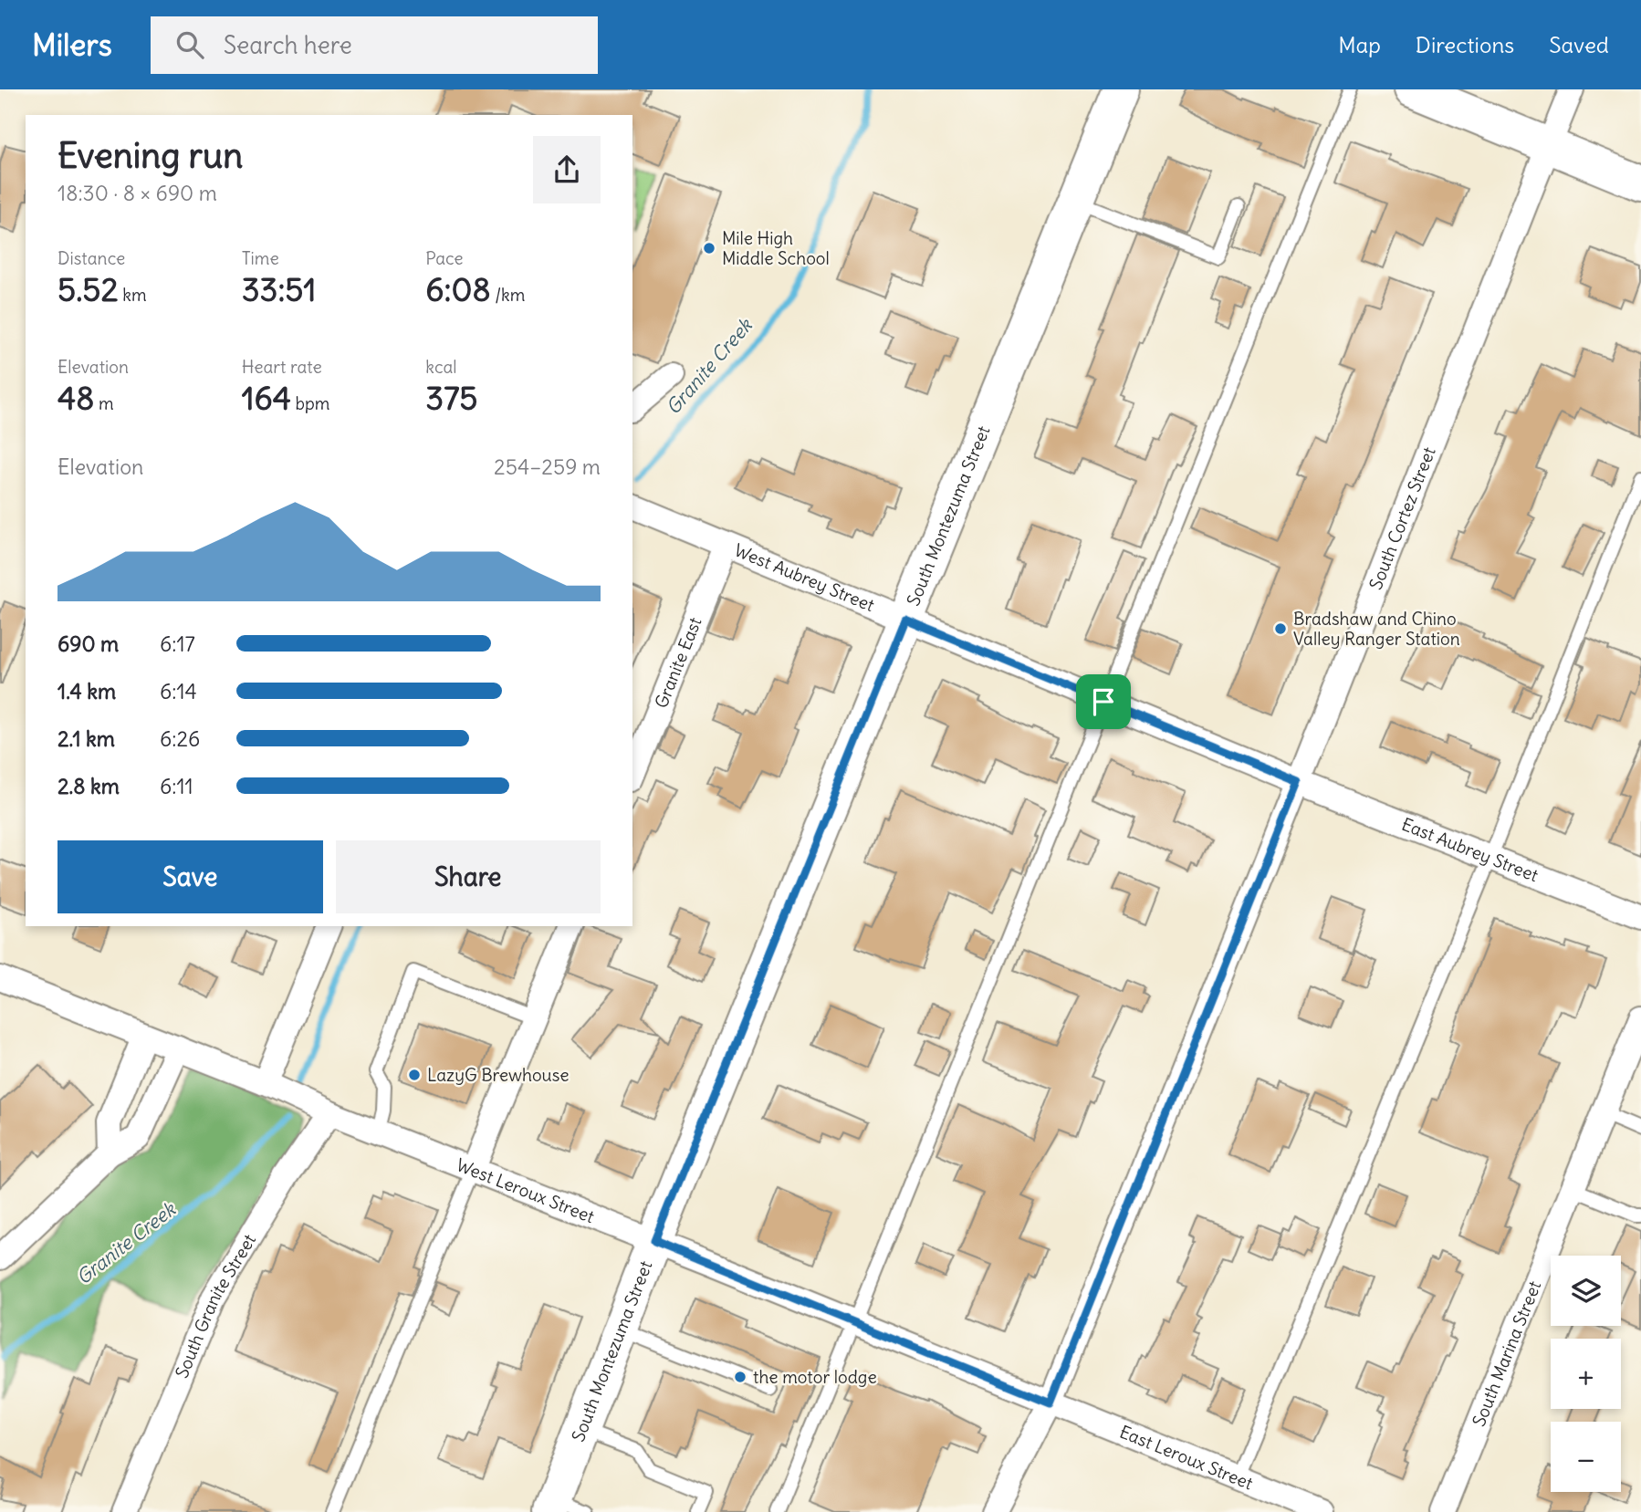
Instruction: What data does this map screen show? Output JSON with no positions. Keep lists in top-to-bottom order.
{
  "streets": {
    "main road": ["South Montezuma Street"],
    "street": [
      "South Cortez Street",
      "West Aubrey Street",
      "Granite East",
      "East Aubrey Street",
      "West Leroux Street",
      "South Granite Street",
      "South Marina Street",
      "East Leroux Street"
    ]
  },
  "crossings": [
    ["South Montezuma Street", "West Aubrey Street"],
    ["South Montezuma Street", "West Leroux Street"],
    ["South Cortez Street", "West Aubrey Street"],
    ["South Cortez Street", "East Aubrey Street"],
    ["South Cortez Street", "West Leroux Street"],
    ["South Cortez Street", "East Leroux Street"],
    ["West Aubrey Street", "Granite East"],
    ["West Aubrey Street", "East Aubrey Street"],
    ["West Leroux Street", "South Granite Street"],
    ["West Leroux Street", "East Leroux Street"]
  ],
  "water": ["Granite Creek"],
  "places": [
    "Mile High Middle School",
    "Bradshaw and Chino Valley Ranger Station",
    "LazyG Brewhouse",
    "the motor lodge"
  ],
  "page": {
    "header": "Milers",
    "search": "Search here",
    "nav": ["Map", "Directions", "Saved"],
    "heading": ["Evening run", "18:30 · 8 × 690 m"],
    "stats": [
      ["Distance", "5.52 km"],
      ["Time", "33:51"],
      ["Pace", "6:08 /km"],
      ["Elevation", "48 m"],
      ["Heart rate", "164 bpm"],
      ["kcal", "375"]
    ],
    "chart": ["Elevation", "254–259 m"],
    "list": [
      {
        "name": "690 m",
        "note": "6:17"
      },
      {
        "name": "1.4 km",
        "note": "6:14"
      },
      {
        "name": "2.1 km",
        "note": "6:26"
      },
      {
        "name": "2.8 km",
        "note": "6:11"
      }
    ],
    "buttons": ["Save", "Share"],
    "map_buttons": ["+", "−"]
  }
}
